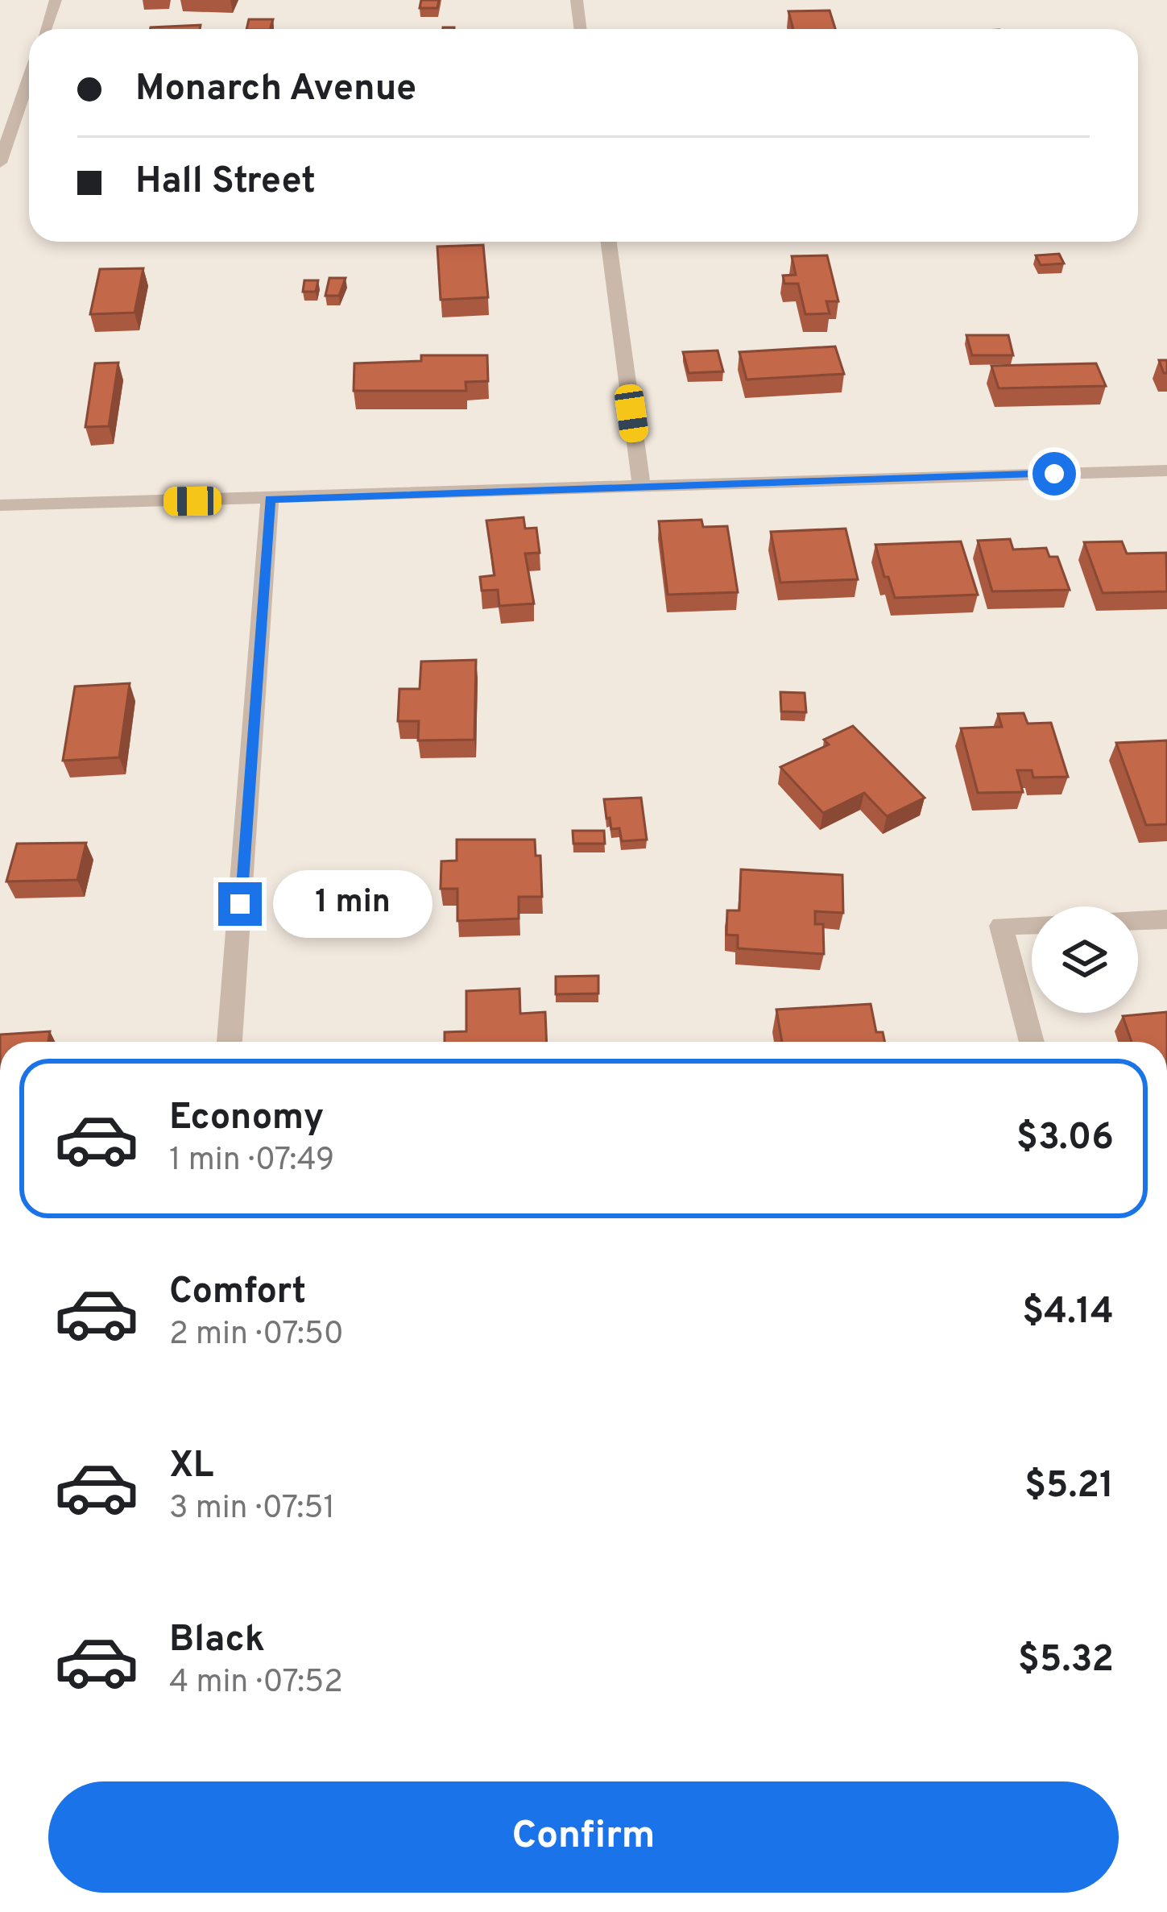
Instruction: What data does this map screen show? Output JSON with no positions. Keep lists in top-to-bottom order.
{
  "page": {
    "banner": ["Monarch Avenue", "Hall Street"],
    "bubble": "1 min",
    "list": [
      {
        "name": "Economy",
        "note": "1 min · 07:49",
        "value": "$3.06"
      },
      {
        "name": "Comfort",
        "note": "2 min · 07:50",
        "value": "$4.14"
      },
      {
        "name": "XL",
        "note": "3 min · 07:51",
        "value": "$5.21"
      },
      {
        "name": "Black",
        "note": "4 min · 07:52",
        "value": "$5.32"
      }
    ],
    "buttons": "Confirm"
  }
}
